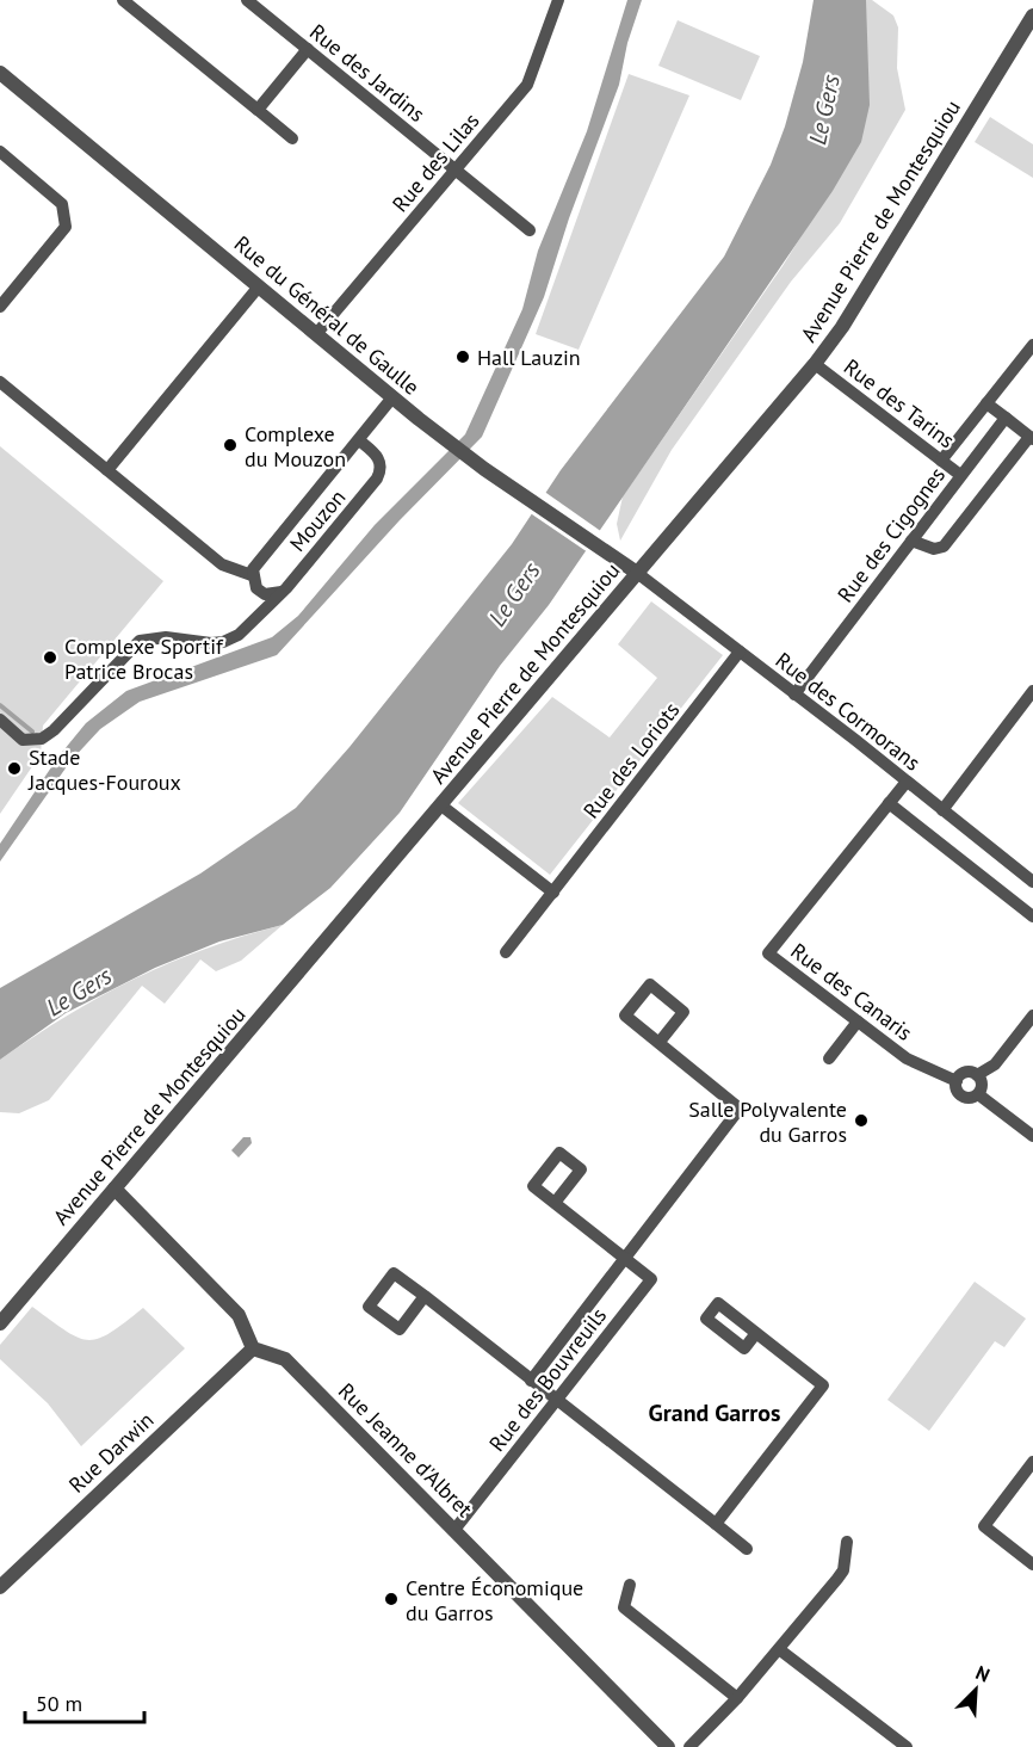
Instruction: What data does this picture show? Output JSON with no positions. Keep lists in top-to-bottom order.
{
  "streets": {
    "street": [
      "Rue des Jardins",
      "Rue des Lilas",
      "Avenue Pierre de Montesquiou",
      "Rue du Général de Gaulle",
      "Rue des Tarins",
      "Mouzon",
      "Rue des Cigognes",
      "Rue des Cormorans",
      "Rue des Loriots",
      "Rue des Canaris",
      "Rue des Bouvreuils",
      "Rue Jeanne d'Albret",
      "Rue Darwin"
    ]
  },
  "crossings": [
    ["Rue des Jardins", "Rue des Lilas"],
    ["Rue des Lilas", "Rue du Général de Gaulle"],
    ["Avenue Pierre de Montesquiou", "Rue du Général de Gaulle"],
    ["Avenue Pierre de Montesquiou", "Rue des Tarins"],
    ["Avenue Pierre de Montesquiou", "Rue des Cormorans"],
    ["Rue du Général de Gaulle", "Mouzon"],
    ["Rue du Général de Gaulle", "Rue des Cormorans"],
    ["Rue des Tarins", "Rue des Cigognes"],
    ["Rue des Cigognes", "Rue des Cormorans"],
    ["Rue des Cormorans", "Rue des Loriots"],
    ["Rue des Cormorans", "Rue des Canaris"],
    ["Rue des Bouvreuils", "Rue Jeanne d'Albret"],
    ["Rue Jeanne d'Albret", "Rue Darwin"]
  ],
  "districts": ["Grand Garros"],
  "water": ["Le Gers"],
  "places": [
    "Hall Lauzin",
    "Complexe du Mouzon",
    "Complexe Sportif Patrice Brocas",
    "Stade Jacques-Fouroux",
    "Salle Polyvalente du Garros",
    "Centre Économique du Garros"
  ],
  "scale_bar": "50 m",
  "north": "top right"
}
